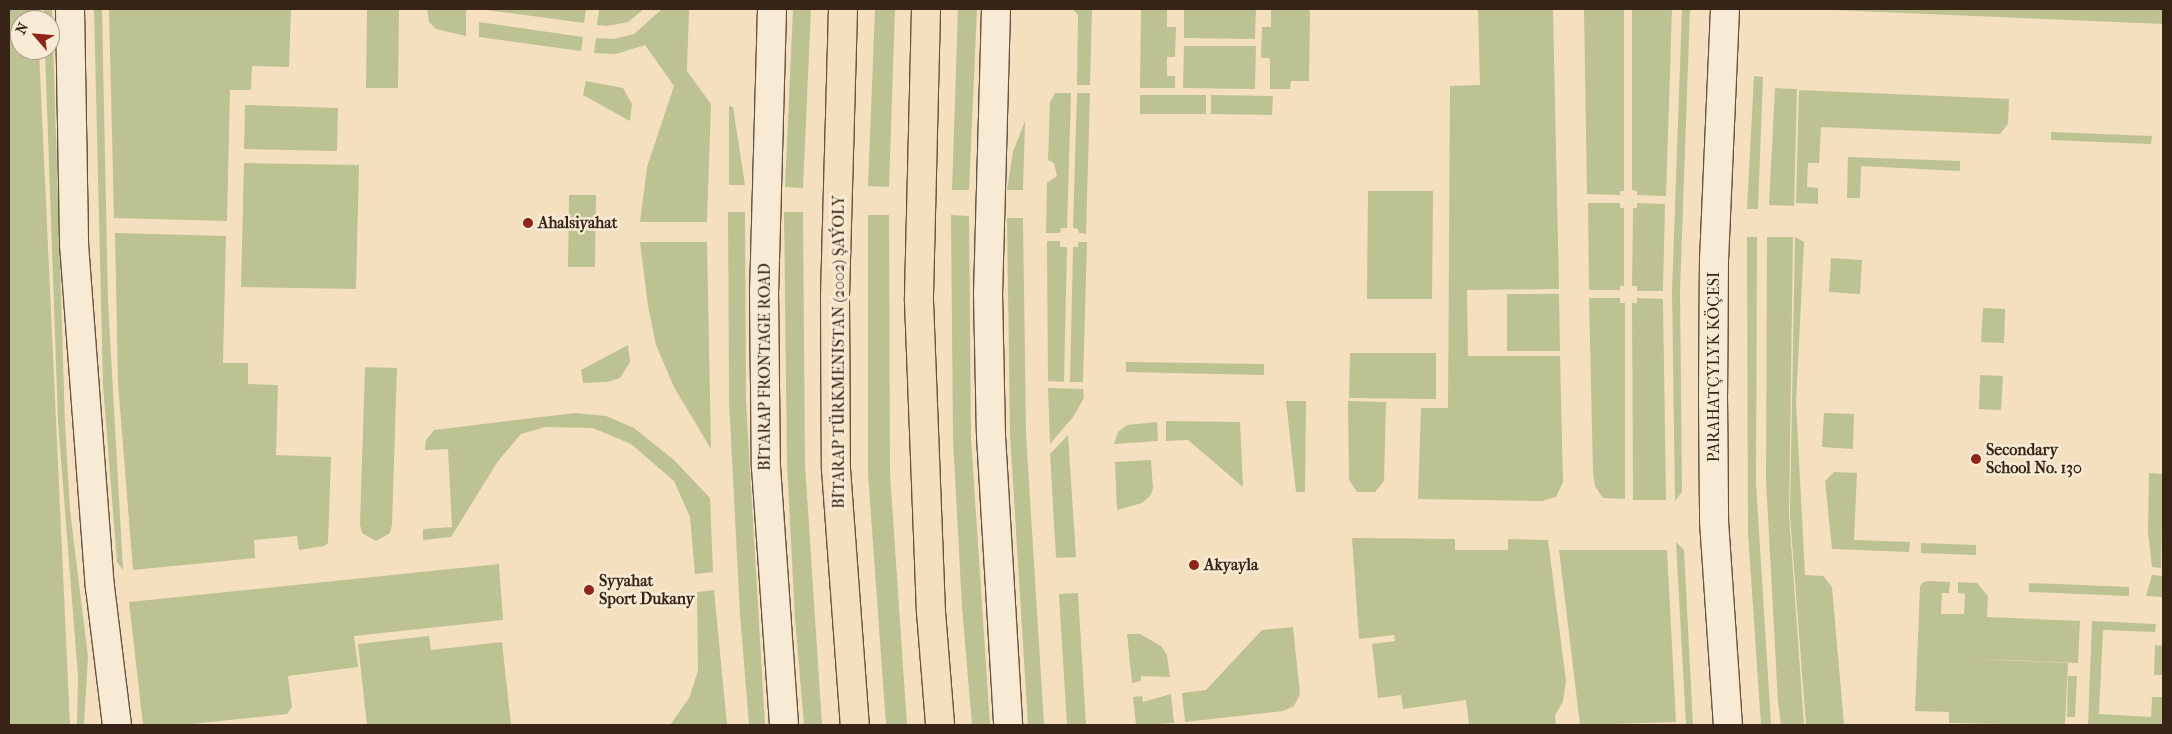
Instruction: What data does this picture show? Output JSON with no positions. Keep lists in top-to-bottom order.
{
  "streets": {
    "main road": ["BITARAP TÜRKMENISTAN (2002) ŞAÝOLY"],
    "street": ["BITARAP FRONTAGE ROAD", "PARAHATÇYLYK KÖÇESI"]
  },
  "places": [
    "Ahalsiyahat",
    "Secondary School No. 130",
    "Akyayla",
    "Syyahat Sport Dukany"
  ],
  "north": "top left"
}
